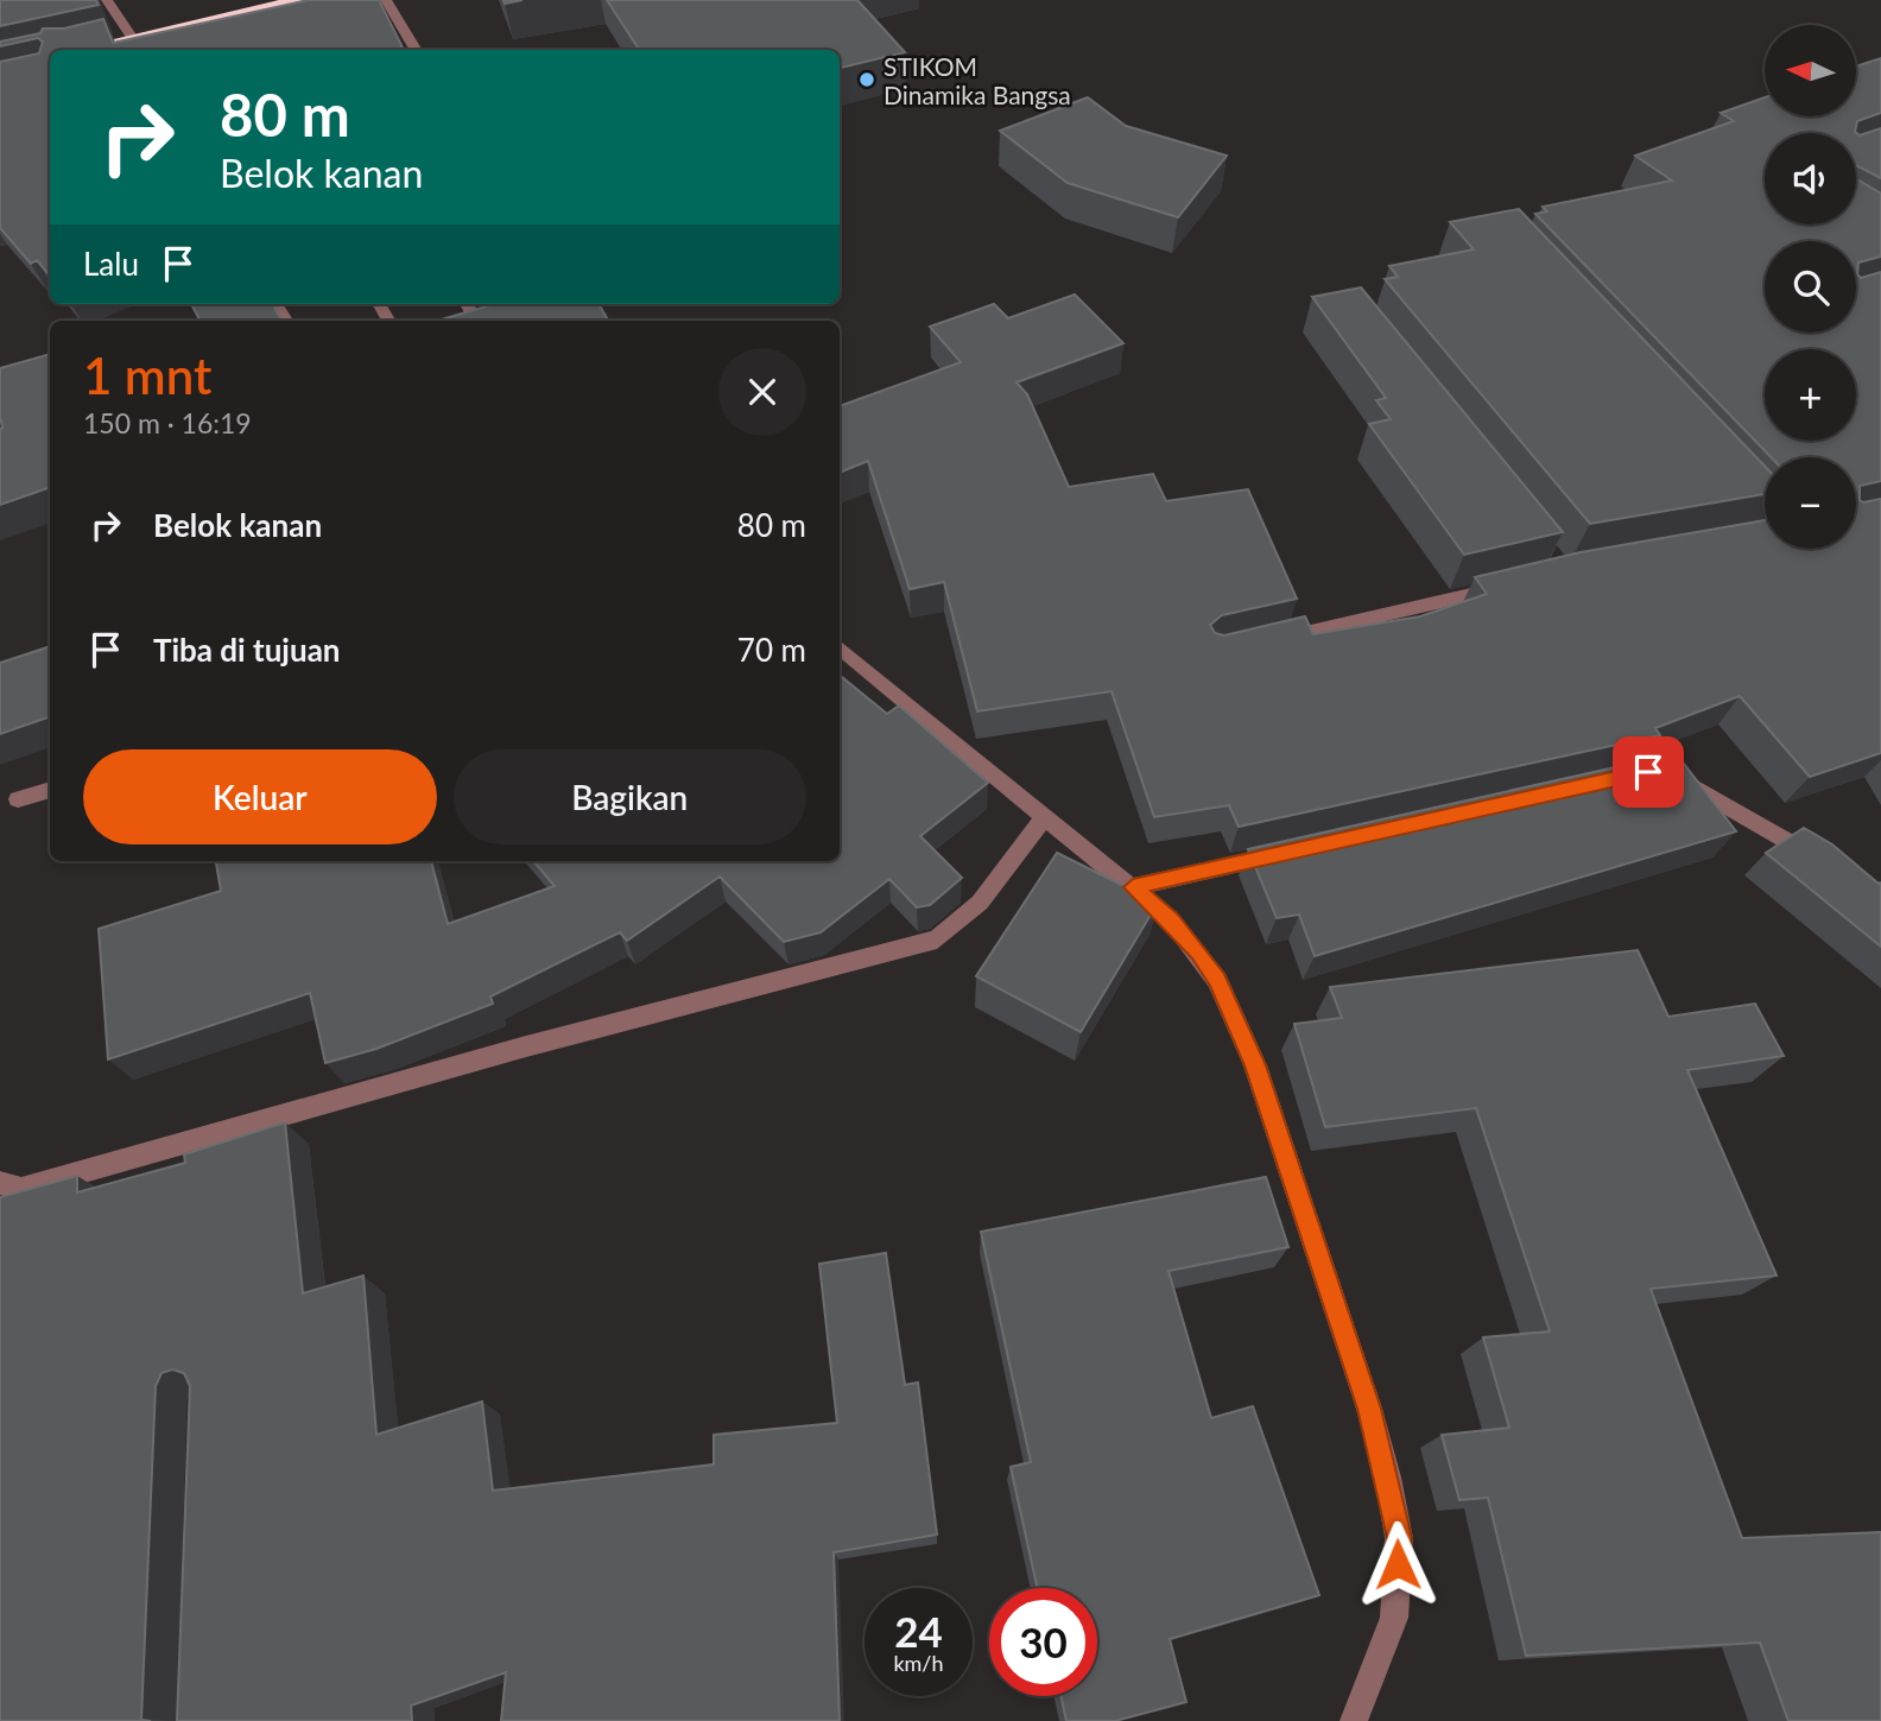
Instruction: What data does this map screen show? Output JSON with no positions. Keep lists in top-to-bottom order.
{
  "places": ["STIKOM Dinamika Bangsa"],
  "north": "left",
  "page": {
    "map_buttons": ["+", "−"],
    "turn": ["80 m", "Belok kanan"],
    "then": "Lalu",
    "heading": ["1 mnt", "150 m · 16:19"],
    "list": [
      {
        "name": "Belok kanan",
        "value": "80 m"
      },
      {
        "name": "Tiba di tujuan",
        "value": "70 m"
      }
    ],
    "buttons": ["Keluar", "Bagikan"],
    "speed": "24 km/h",
    "limit": "30"
  }
}
